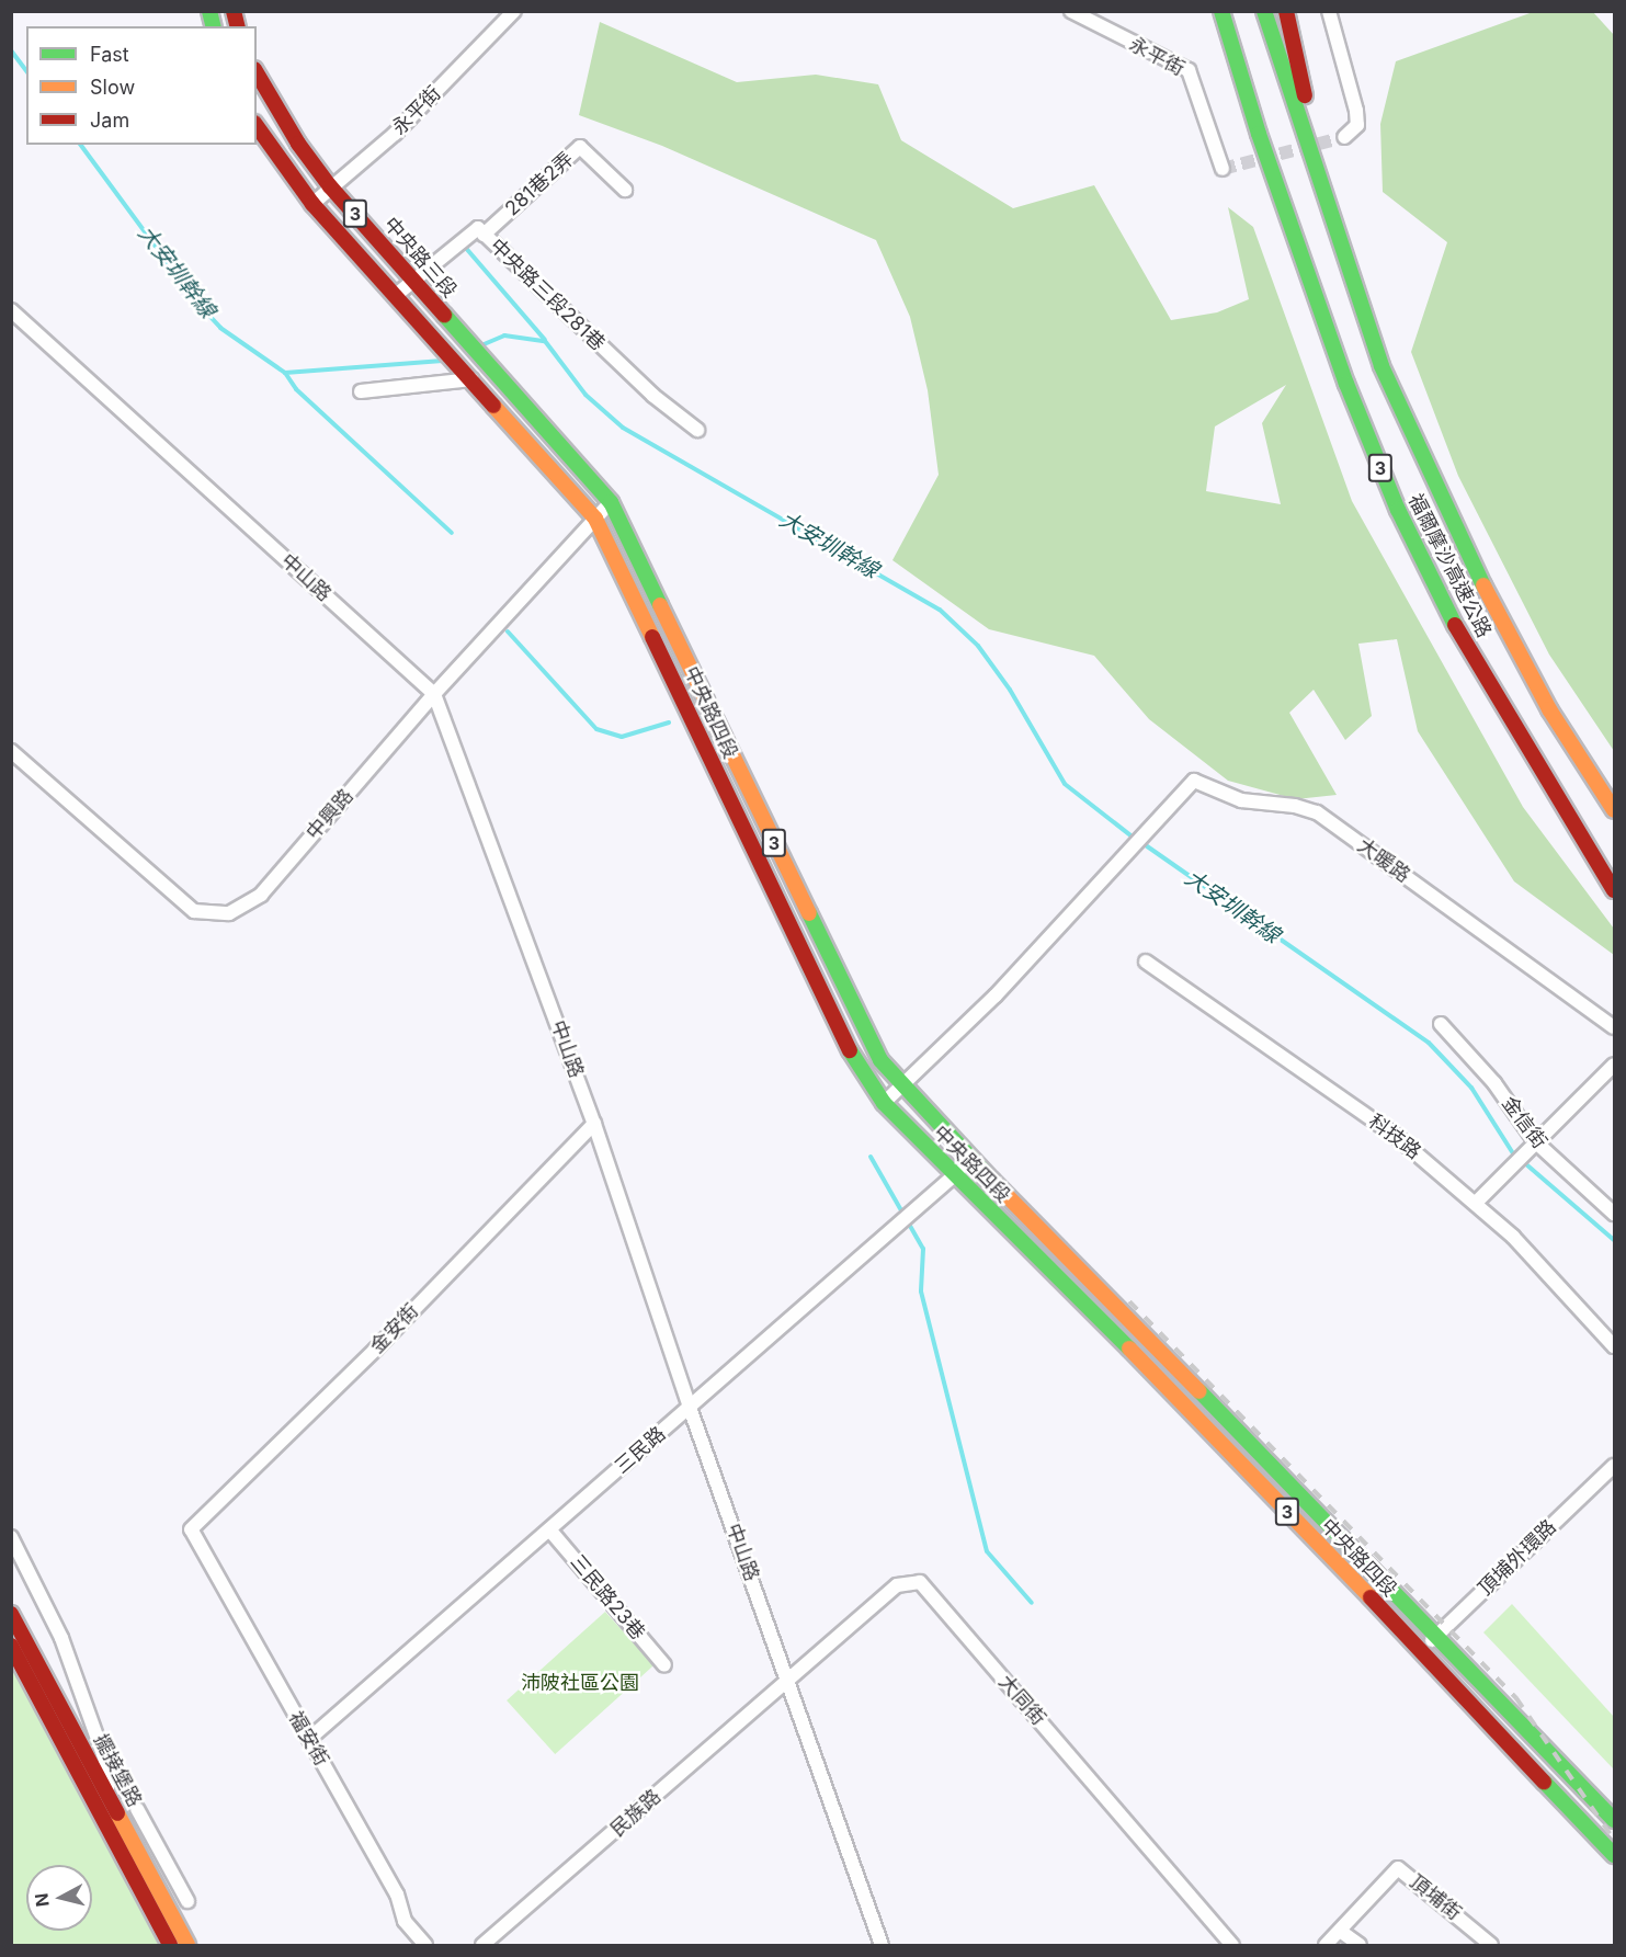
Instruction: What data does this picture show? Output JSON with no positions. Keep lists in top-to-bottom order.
{
  "streets": {
    "main road": [
      "3",
      "中央路三段",
      "福爾摩沙高速公路",
      "中央路四段",
      "擺接堡路"
    ],
    "street": [
      "永平街",
      "281巷2弄",
      "中央路三段281巷",
      "中山路",
      "中興路",
      "大暖路",
      "金信街",
      "科技路",
      "金安街",
      "三民路",
      "頂埔外環路",
      "三民路23巷",
      "大同街",
      "福安街",
      "民族路",
      "頂埔街"
    ]
  },
  "crossings": [
    ["永平街", "3"],
    ["永平街", "中央路三段"],
    ["281巷2弄", "中央路三段281巷"],
    ["3", "中央路三段281巷"],
    ["3", "中央路四段"],
    ["中央路三段", "中央路三段281巷"],
    ["中央路三段", "中央路四段"],
    ["中山路", "中興路"],
    ["中山路", "金安街"],
    ["中山路", "三民路"],
    ["中山路", "大同街"],
    ["中山路", "民族路"],
    ["中央路四段", "中興路"],
    ["中央路四段", "大暖路"],
    ["中央路四段", "三民路"],
    ["中央路四段", "頂埔外環路"],
    ["金安街", "福安街"],
    ["三民路", "三民路23巷"],
    ["三民路", "福安街"],
    ["大同街", "民族路"]
  ],
  "water": ["大安圳幹線"],
  "parks": ["沛陂社區公園"],
  "legend": ["Fast", "Slow", "Jam"],
  "north": "left"
}
